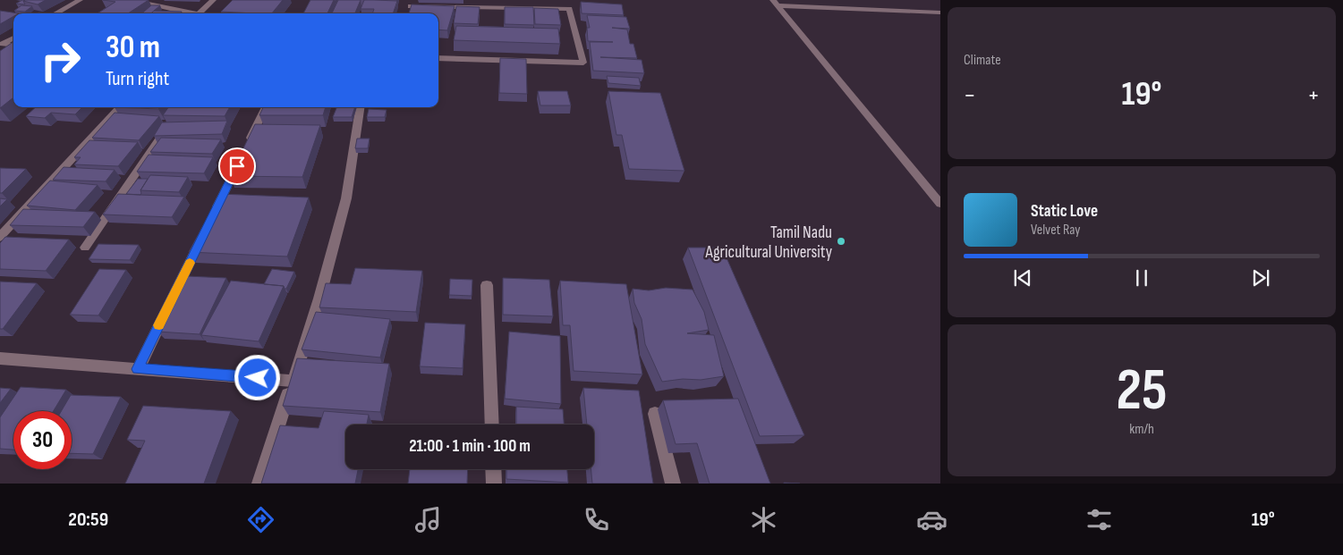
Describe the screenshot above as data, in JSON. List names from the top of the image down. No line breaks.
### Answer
{"places":["Tamil Nadu Agricultural University"],"page":{"tile":["Climate",["25","km/h"]],"turn":["30 m","Turn right"],"heat":["−","19°","+"],"song":["Static Love","Velvet Ray"],"limit":"30","trip":"21:00 · 1 min · 100 m","tabs":["20:59","19°"]}}
